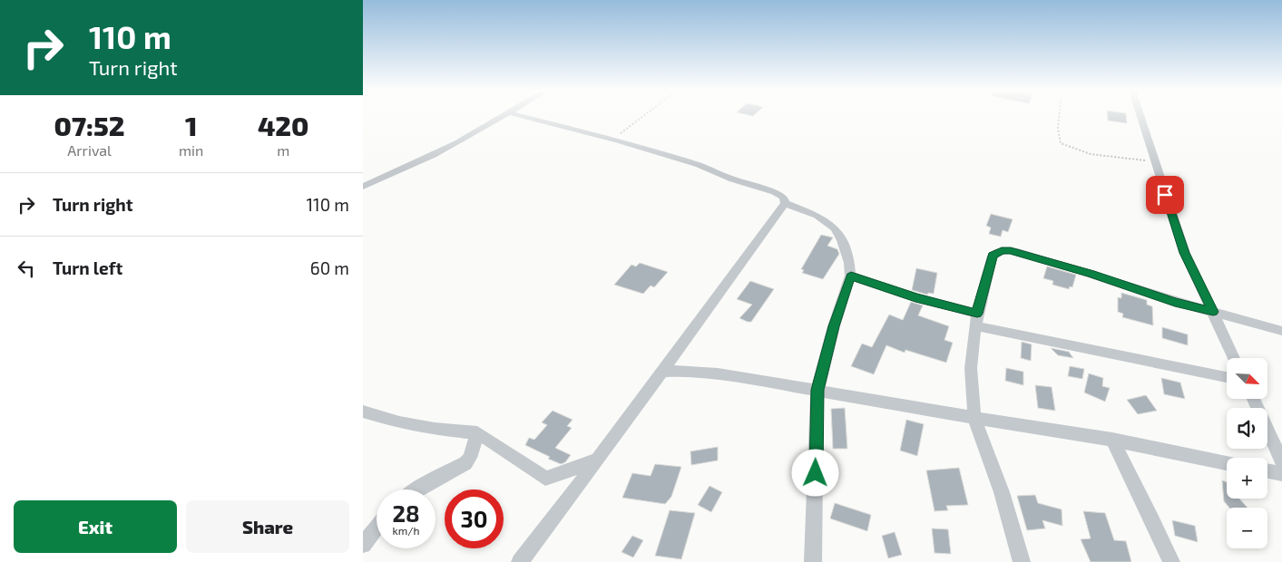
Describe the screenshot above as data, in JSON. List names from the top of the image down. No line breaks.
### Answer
{"north":"bottom right","page":{"turn":["110 m","Turn right"],"eta":["07:52","Arrival","1","min","420","m"],"list":[{"name":"Turn right","value":"110 m"},{"name":"Turn left","value":"60 m"}],"map_buttons":["+","−"],"speed":"28 km/h","limit":"30","buttons":["Exit","Share"]}}
